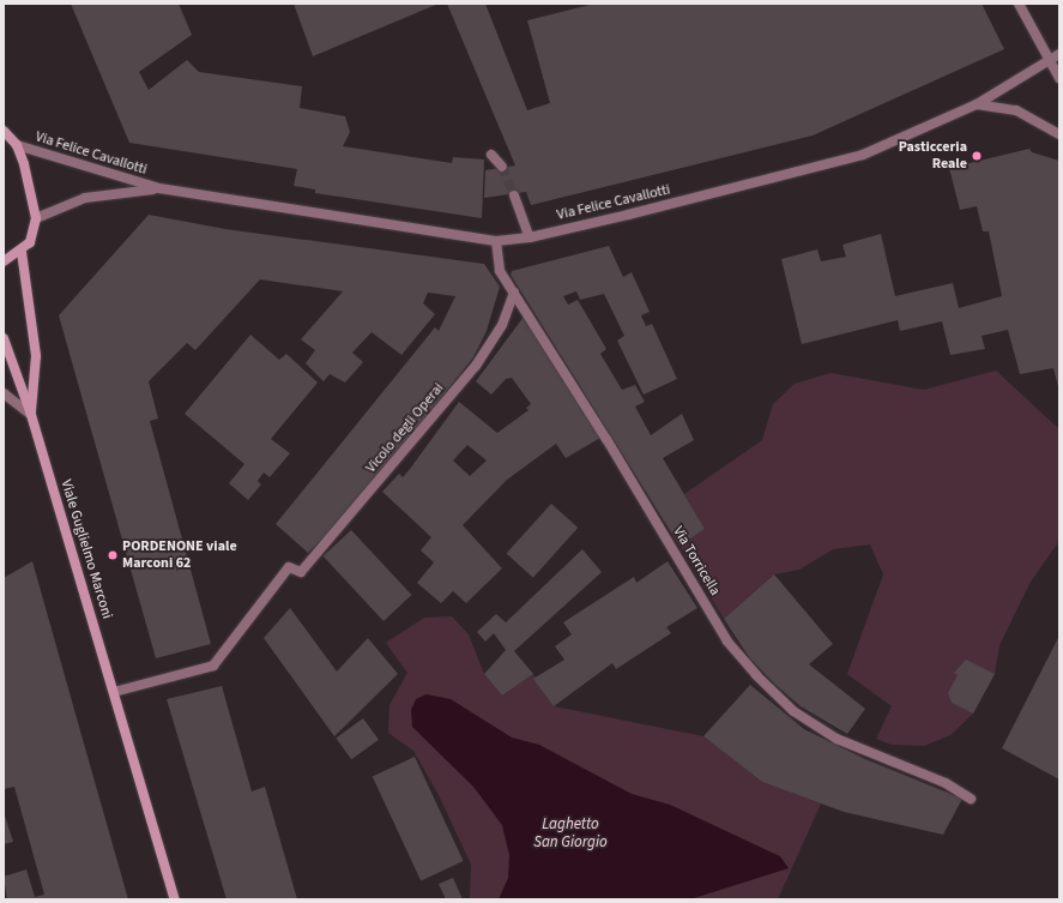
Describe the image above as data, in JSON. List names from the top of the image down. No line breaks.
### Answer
{"streets":{"main road":["Viale Guglielmo Marconi"],"street":["Via Felice Cavallotti","Vicolo degli Operai","Via Torricella"]},"crossings":[["Via Felice Cavallotti","Via Torricella"],["Vicolo degli Operai","Viale Guglielmo Marconi"],["Vicolo degli Operai","Via Torricella"]],"water":["Laghetto San Giorgio"],"places":["Pasticceria Reale","PORDENONE viale Marconi 62"]}
